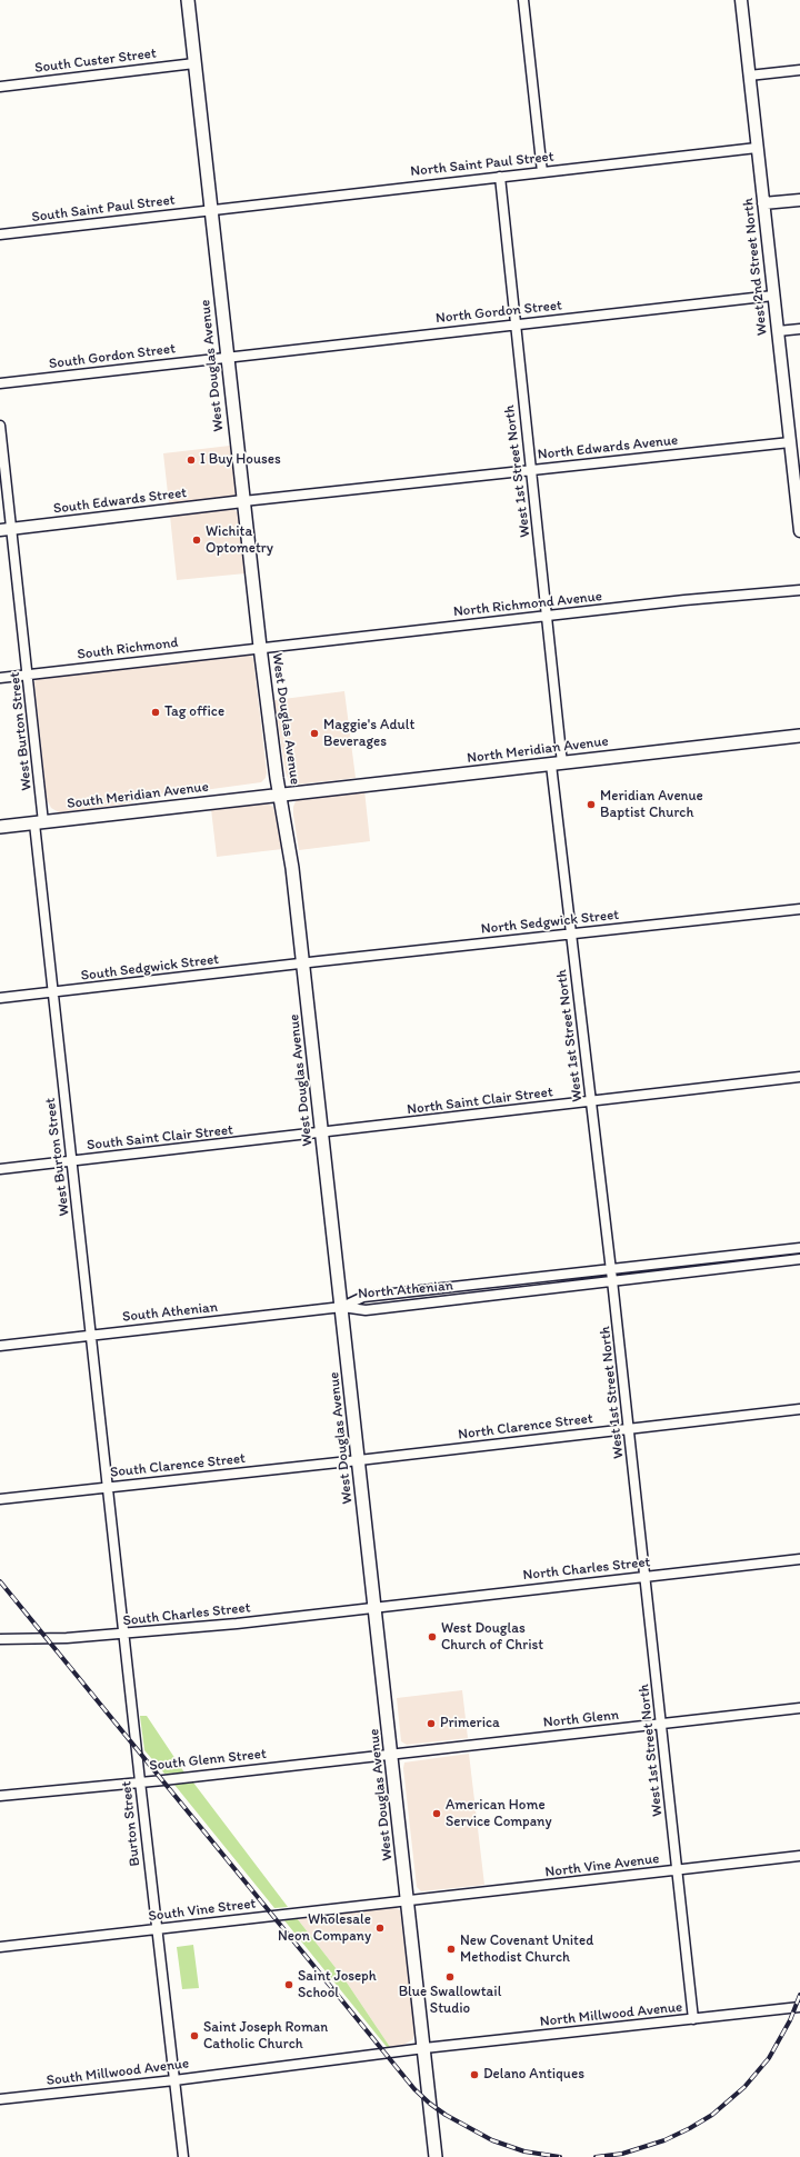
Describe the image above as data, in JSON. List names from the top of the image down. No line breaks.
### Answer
{"streets":{"main road":["West Douglas Avenue","North Meridian Avenue","South Meridian Avenue"],"street":["South Custer Street","North Saint Paul Street","South Saint Paul Street","West 2nd Street North","North Gordon Street","South Gordon Street","North Edwards Avenue","West 1st Street North","South Edwards Street","North Richmond Avenue","South Richmond","West Burton Street","North Sedgwick Street","South Sedgwick Street","North Saint Clair Street","South Saint Clair Street","North Athenian","South Athenian","North Clarence Street","South Clarence Street","North Charles Street","South Charles Street","North Glenn","South Glenn Street","Burton Street","North Vine Avenue","South Vine Street","North Millwood Avenue","South Millwood Avenue"]},"crossings":[["South Custer Street","West Douglas Avenue"],["North Saint Paul Street","South Saint Paul Street"],["North Saint Paul Street","West 2nd Street North"],["North Saint Paul Street","West Douglas Avenue"],["North Saint Paul Street","West 1st Street North"],["South Saint Paul Street","West Douglas Avenue"],["West 2nd Street North","North Gordon Street"],["West 2nd Street North","North Edwards Avenue"],["North Gordon Street","South Gordon Street"],["North Gordon Street","West Douglas Avenue"],["North Gordon Street","West 1st Street North"],["South Gordon Street","West Douglas Avenue"],["West Douglas Avenue","North Edwards Avenue"],["West Douglas Avenue","South Edwards Street"],["West Douglas Avenue","North Richmond Avenue"],["West Douglas Avenue","South Richmond"],["West Douglas Avenue","North Meridian Avenue"],["West Douglas Avenue","South Meridian Avenue"],["West Douglas Avenue","North Sedgwick Street"],["West Douglas Avenue","South Sedgwick Street"],["West Douglas Avenue","North Saint Clair Street"],["West Douglas Avenue","South Saint Clair Street"],["West Douglas Avenue","North Athenian"],["West Douglas Avenue","South Athenian"],["West Douglas Avenue","North Clarence Street"],["West Douglas Avenue","South Clarence Street"],["West Douglas Avenue","North Charles Street"],["West Douglas Avenue","South Charles Street"],["West Douglas Avenue","North Glenn"],["West Douglas Avenue","South Glenn Street"],["West Douglas Avenue","North Vine Avenue"],["West Douglas Avenue","South Vine Street"],["West Douglas Avenue","North Millwood Avenue"],["West Douglas Avenue","South Millwood Avenue"],["North Edwards Avenue","West 1st Street North"],["North Edwards Avenue","South Edwards Street"],["West 1st Street North","North Richmond Avenue"],["West 1st Street North","North Meridian Avenue"],["West 1st Street North","North Sedgwick Street"],["West 1st Street North","North Saint Clair Street"],["West 1st Street North","North Athenian"],["West 1st Street North","North Clarence Street"],["West 1st Street North","North Charles Street"],["West 1st Street North","North Glenn"],["West 1st Street North","North Vine Avenue"],["West 1st Street North","North Millwood Avenue"],["South Edwards Street","West Burton Street"],["North Richmond Avenue","South Richmond"],["South Richmond","West Burton Street"],["West Burton Street","South Meridian Avenue"],["West Burton Street","South Sedgwick Street"],["West Burton Street","South Saint Clair Street"],["West Burton Street","South Athenian"],["West Burton Street","South Clarence Street"],["West Burton Street","Burton Street"],["North Meridian Avenue","South Meridian Avenue"],["North Sedgwick Street","South Sedgwick Street"],["North Saint Clair Street","South Saint Clair Street"],["North Athenian","South Athenian"],["North Clarence Street","South Clarence Street"],["South Clarence Street","Burton Street"],["North Charles Street","South Charles Street"],["South Charles Street","Burton Street"],["North Glenn","South Glenn Street"],["South Glenn Street","Burton Street"],["Burton Street","South Vine Street"],["Burton Street","South Millwood Avenue"],["North Vine Avenue","South Vine Street"],["North Millwood Avenue","South Millwood Avenue"]],"places":["I Buy Houses","Wichita Optometry","Tag office","Maggie's Adult Beverages","Meridian Avenue Baptist Church","West Douglas Church of Christ","Primerica","American Home Service Company","Wholesale Neon Company","New Covenant United Methodist Church","Blue Swallowtail Studio","Saint Joseph School","Saint Joseph Roman Catholic Church","Delano Antiques"]}
